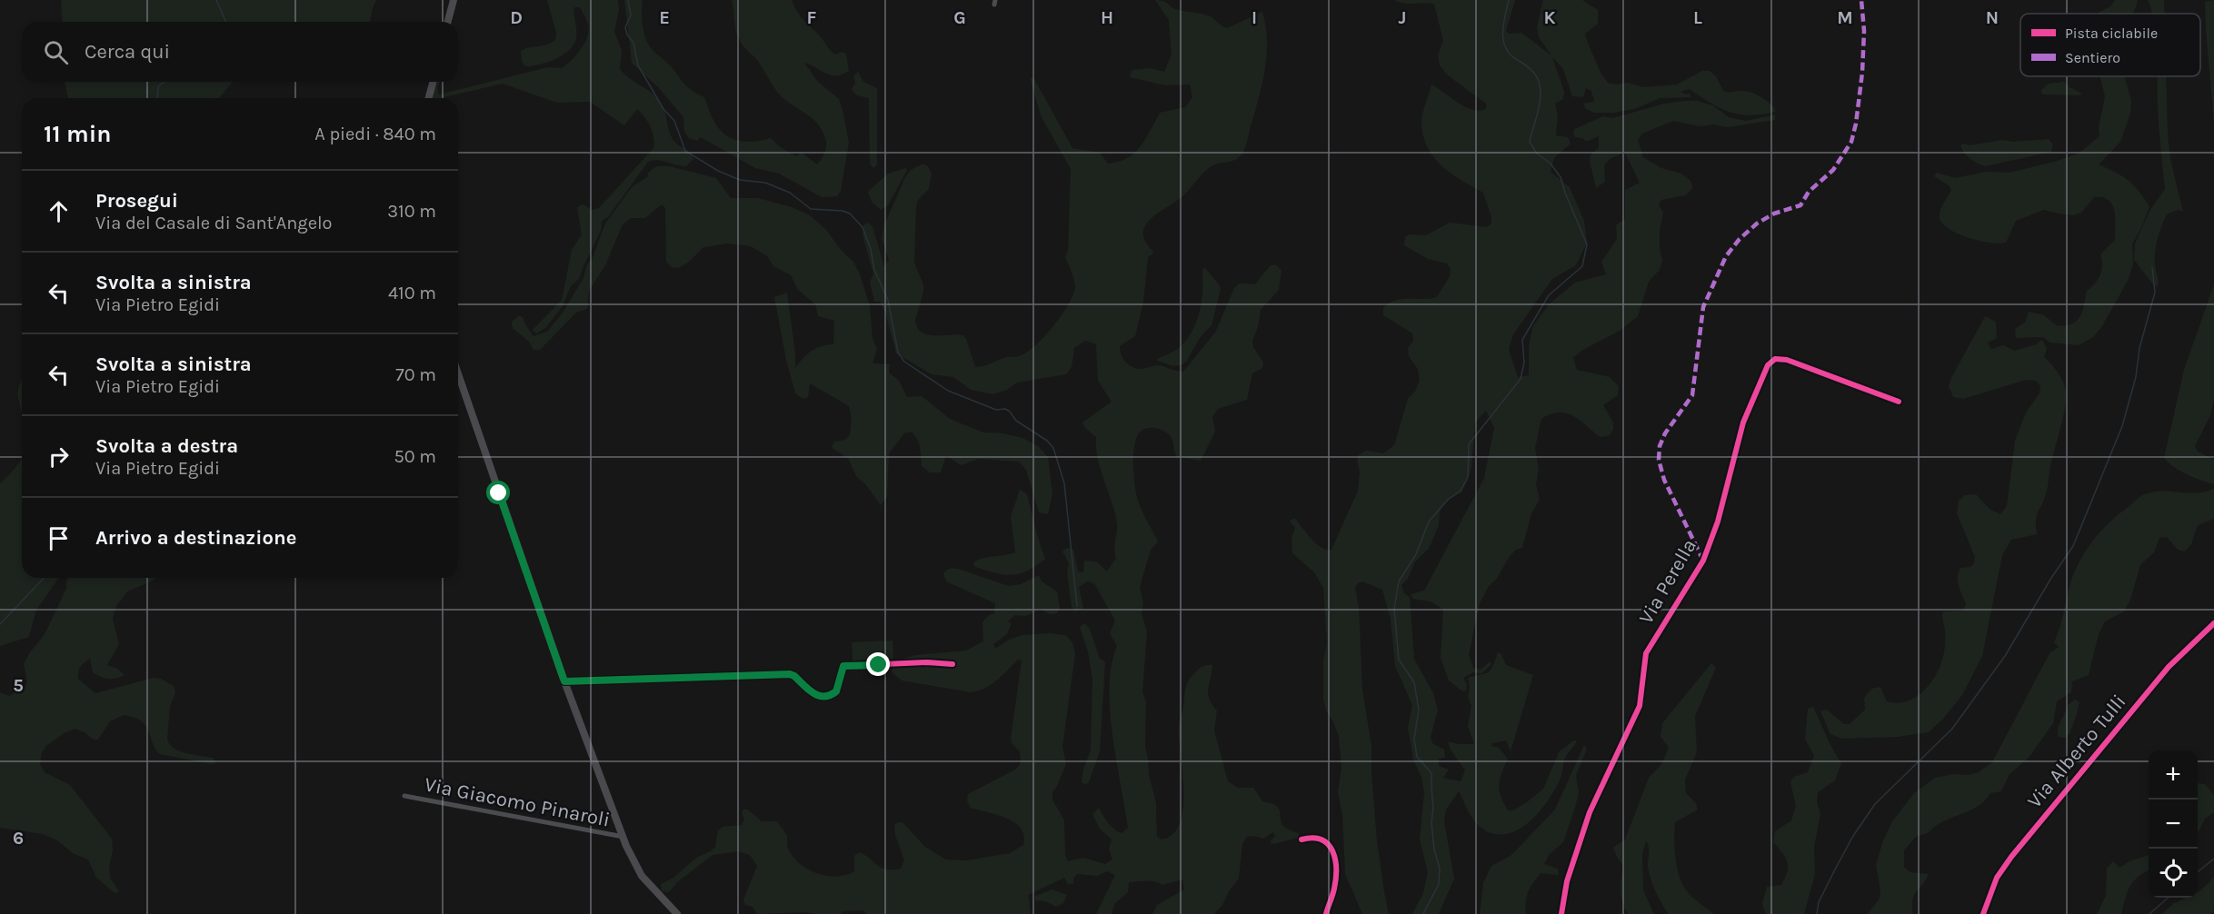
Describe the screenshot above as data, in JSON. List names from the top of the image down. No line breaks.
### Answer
{"streets":{"street":["Via Perella","Via Alberto Tulli","Via Giacomo Pinaroli"]},"legend":["Pista ciclabile","Sentiero"],"page":{"search":"Cerca qui","heading":["11 min","A piedi · 840 m"],"list":[["Prosegui","Via del Casale di Sant'Angelo","310 m"],["Svolta a sinistra","Via Pietro Egidi","410 m"],["Svolta a sinistra","Via Pietro Egidi","70 m"],["Svolta a destra","Via Pietro Egidi","50 m"],"Arrivo a destinazione"],"map_buttons":["+","−"]},"grid":{"columns":["D","E","F","G","H","I","J","K","L","M","N"],"rows":["5","6"]}}
